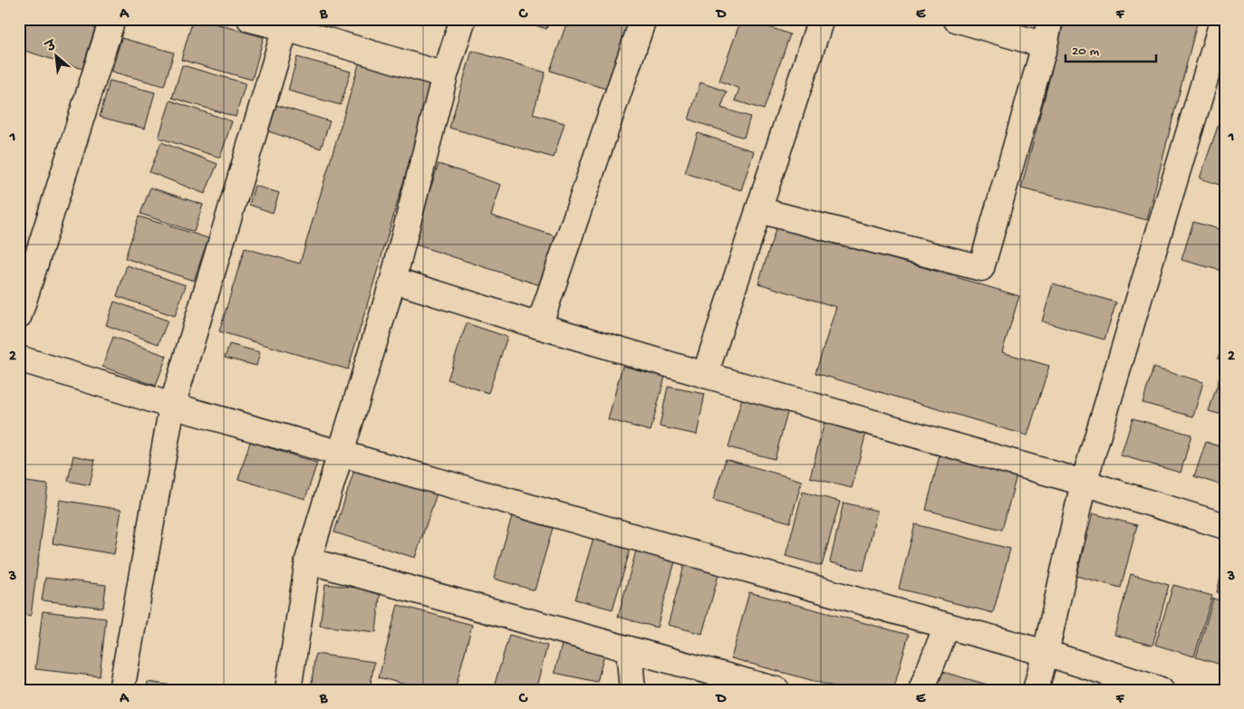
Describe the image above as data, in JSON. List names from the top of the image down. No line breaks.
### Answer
{"scale_bar":"20 m","north":"top left","grid":{"columns":["A","B","C","D","E","F"],"rows":["1","2","3"]}}
